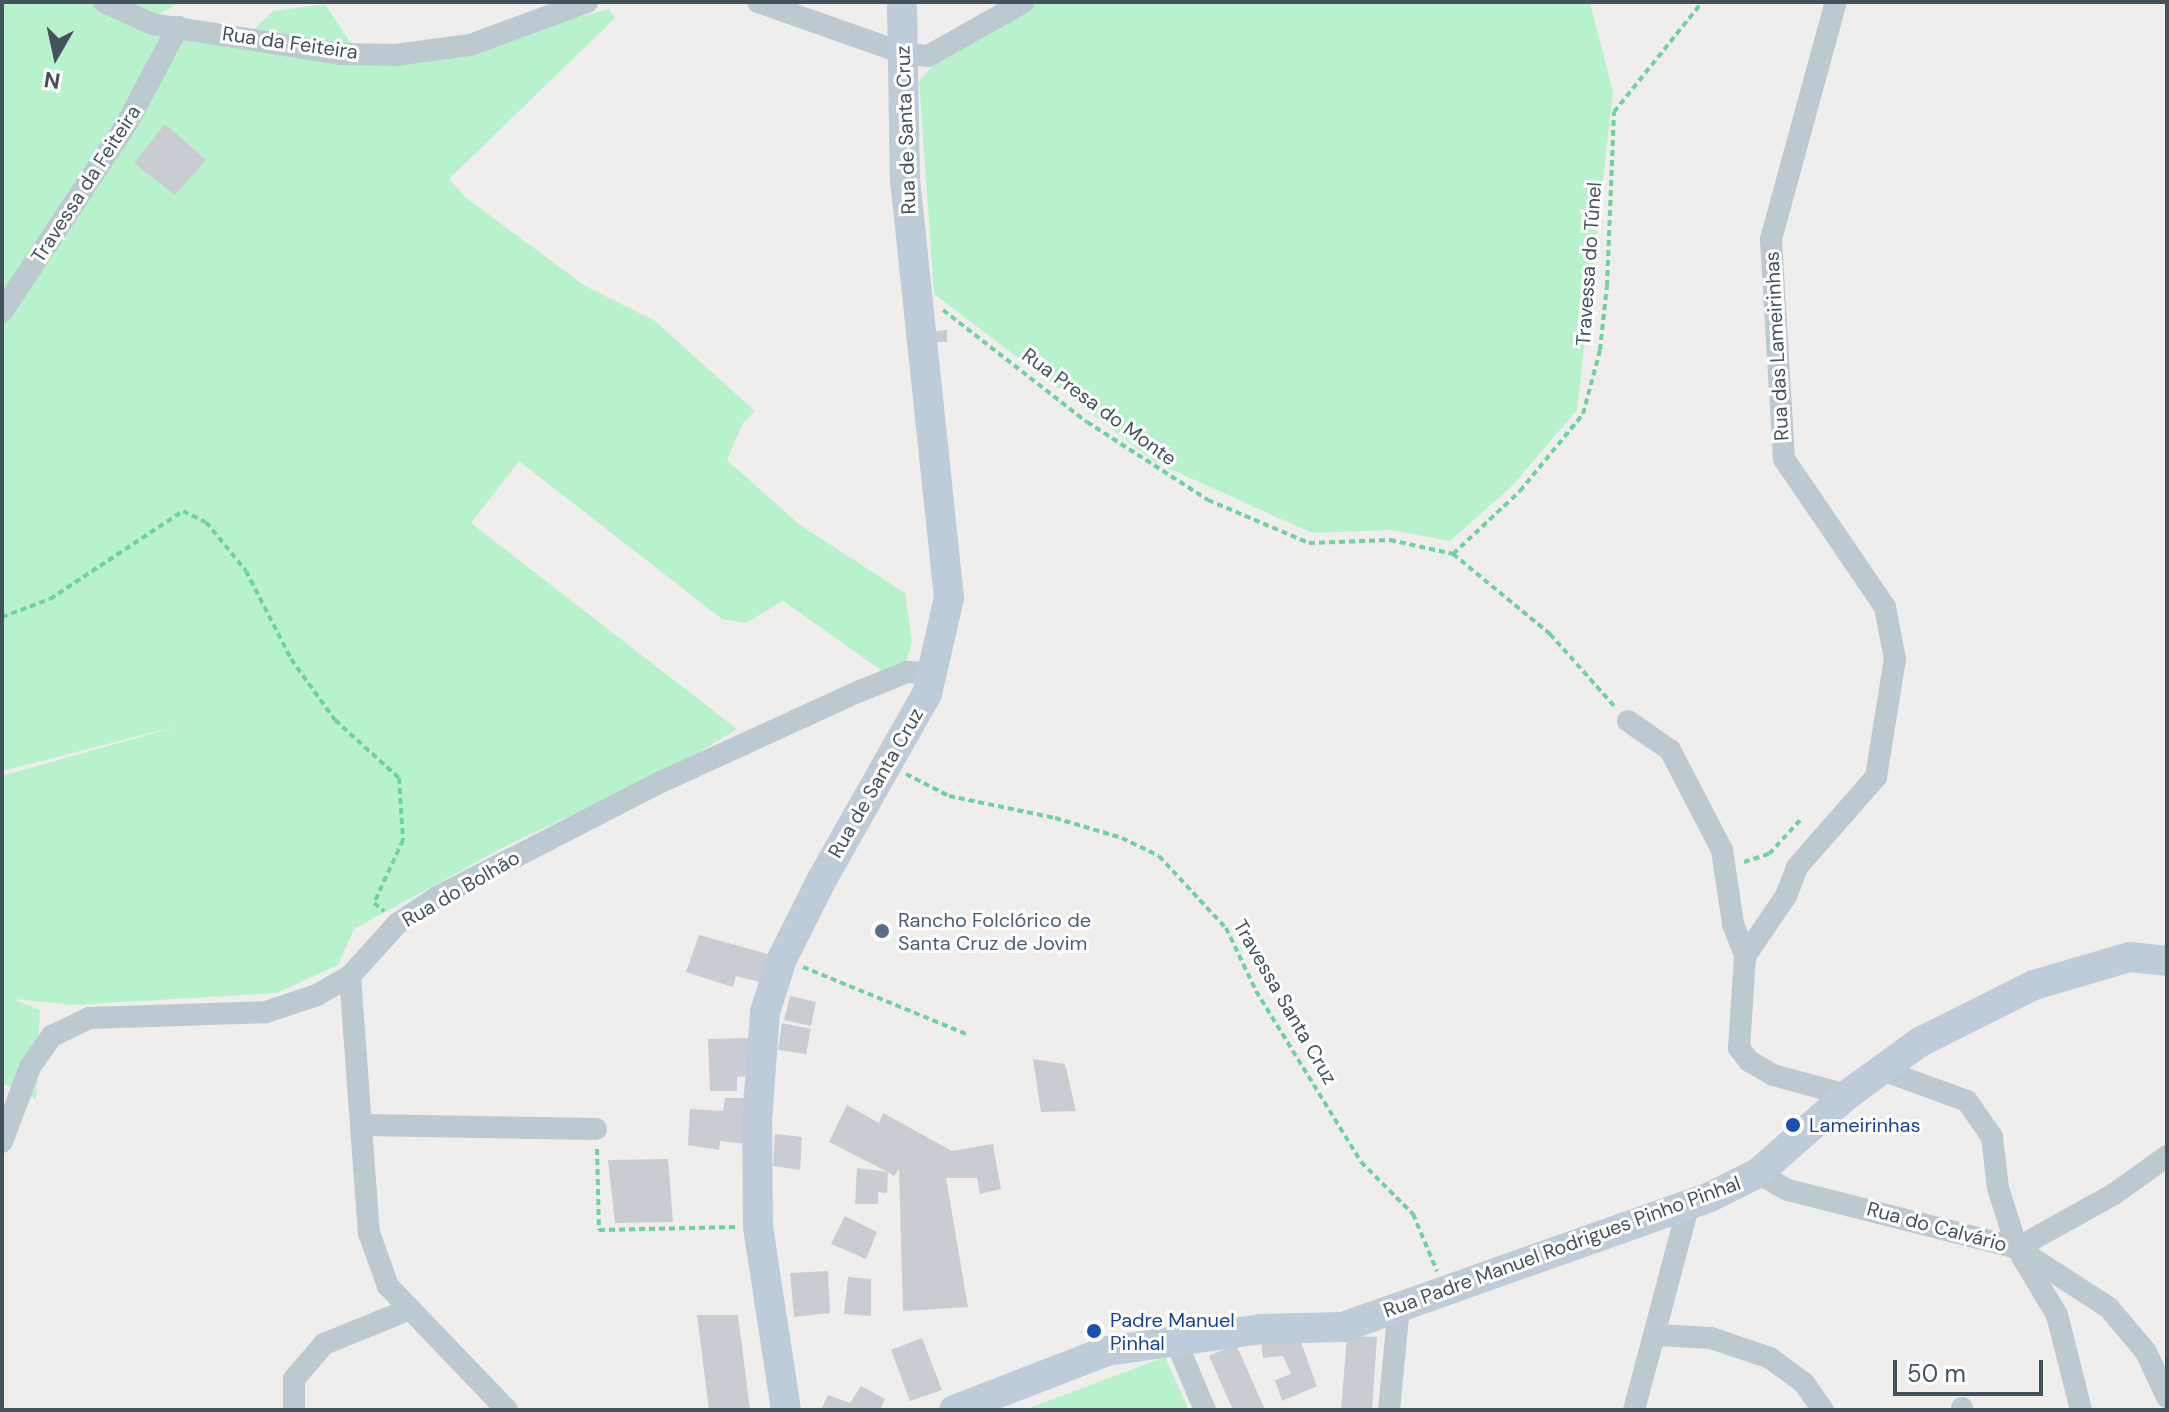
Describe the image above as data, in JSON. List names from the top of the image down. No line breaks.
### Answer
{"streets":{"main road":["Rua de Santa Cruz","Rua Padre Manuel Rodrigues Pinho Pinhal"],"street":["Rua da Feiteira","Travessa da Feiteira","Rua das Lameirinhas","Rua do Bolhão","Rua do Calvário"],"path":["Travessa do Túnel","Rua Presa do Monte","Travessa Santa Cruz"]},"crossings":[["Rua da Feiteira","Travessa da Feiteira"],["Rua de Santa Cruz","Rua Presa do Monte"],["Rua de Santa Cruz","Rua do Bolhão"],["Rua de Santa Cruz","Travessa Santa Cruz"],["Travessa do Túnel","Rua Presa do Monte"],["Travessa Santa Cruz","Rua Padre Manuel Rodrigues Pinho Pinhal"],["Rua do Calvário","Rua Padre Manuel Rodrigues Pinho Pinhal"]],"places":["Rancho Folclórico de Santa Cruz de Jovim","Lameirinhas","Padre Manuel Pinhal"],"scale_bar":"50 m","north":"bottom"}
